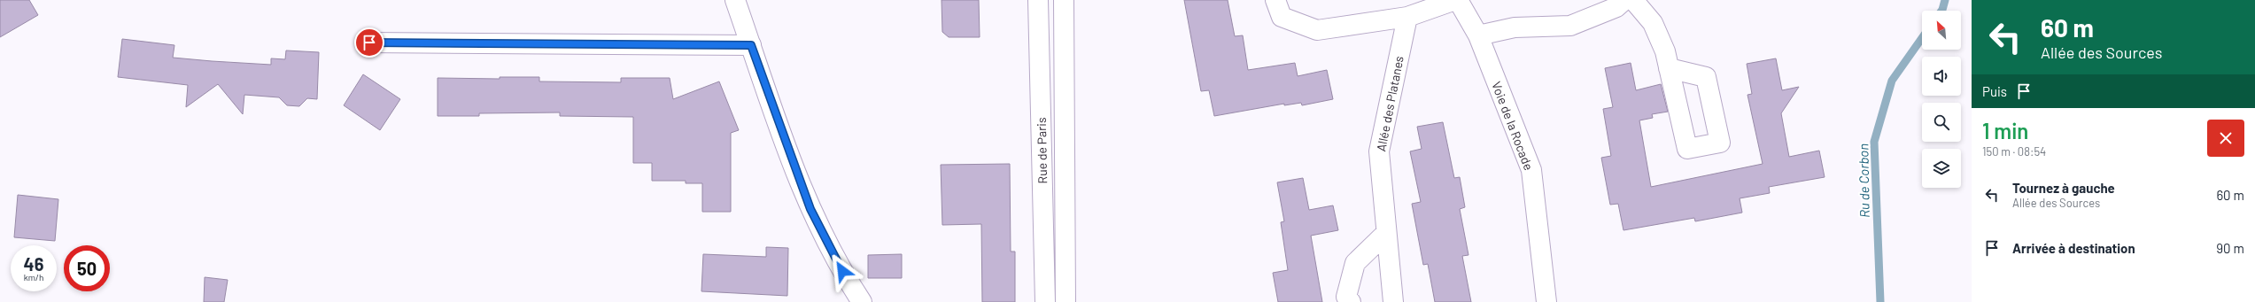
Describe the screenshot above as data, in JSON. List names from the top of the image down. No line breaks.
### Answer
{"streets":{"street":["Allée des Platanes","Voie de la Rocade","Rue de Paris"]},"water":["Ru de Corbon"],"north":"top left","page":{"turn":["60 m","Allée des Sources"],"then":"Puis","heading":["1 min","150 m · 08:54"],"list":[{"name":"Tournez à gauche","note":"Allée des Sources","value":"60 m"},{"name":"Arrivée à destination","value":"90 m"}],"speed":"46 km/h","limit":"50"}}
